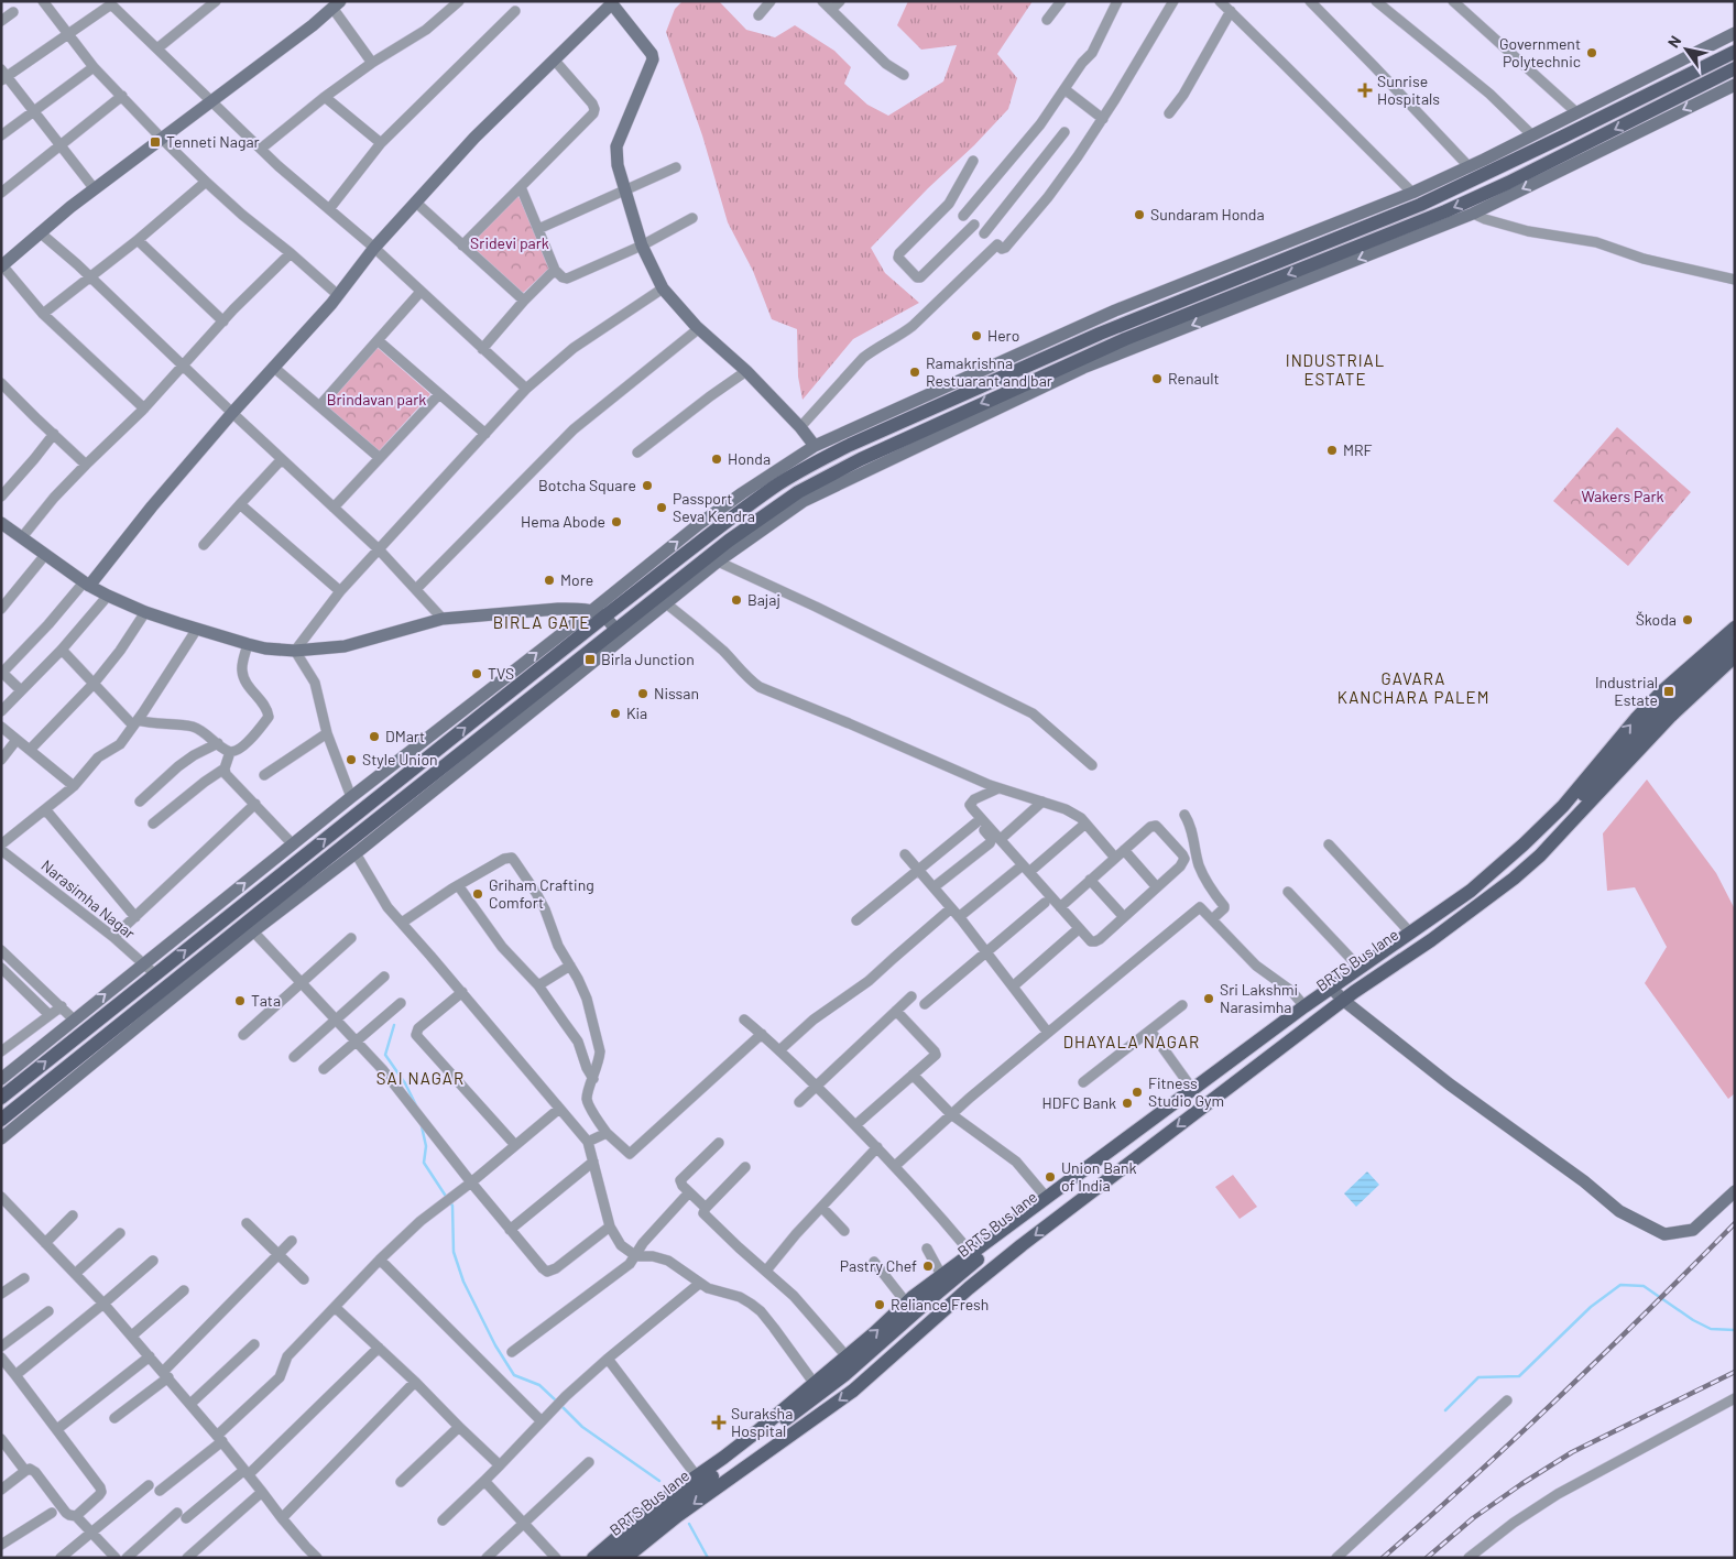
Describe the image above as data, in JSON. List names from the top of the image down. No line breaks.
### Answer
{"streets":{"main road":["BRTS Bus lane"],"street":["Narasimha Nagar"]},"districts":["INDUSTRIAL ESTATE","BIRLA GATE","GAVARA KANCHARA PALEM","DHAYALA NAGAR","SAI NAGAR"],"parks":["Sridevi park","Brindavan park","Wakers Park"],"places":{"other":["Government Polytechnic","Sundaram Honda","Hero","Ramakrishna Restuarant and bar","Renault","MRF","Honda","Botcha Square","Passport Seva Kendra","Hema Abode","More","Bajaj","Škoda","TVS","Nissan","Kia","DMart","Style Union","Griham Crafting Comfort","Sri Lakshmi Narasimha","Tata","Fitness Studio Gym","HDFC Bank","Union Bank of India","Pastry Chef","Reliance Fresh"],"health":["Sunrise Hospitals","Suraksha Hospital"],"transit":["Tenneti Nagar","Birla Junction","Industrial Estate"]},"north":"top left"}
